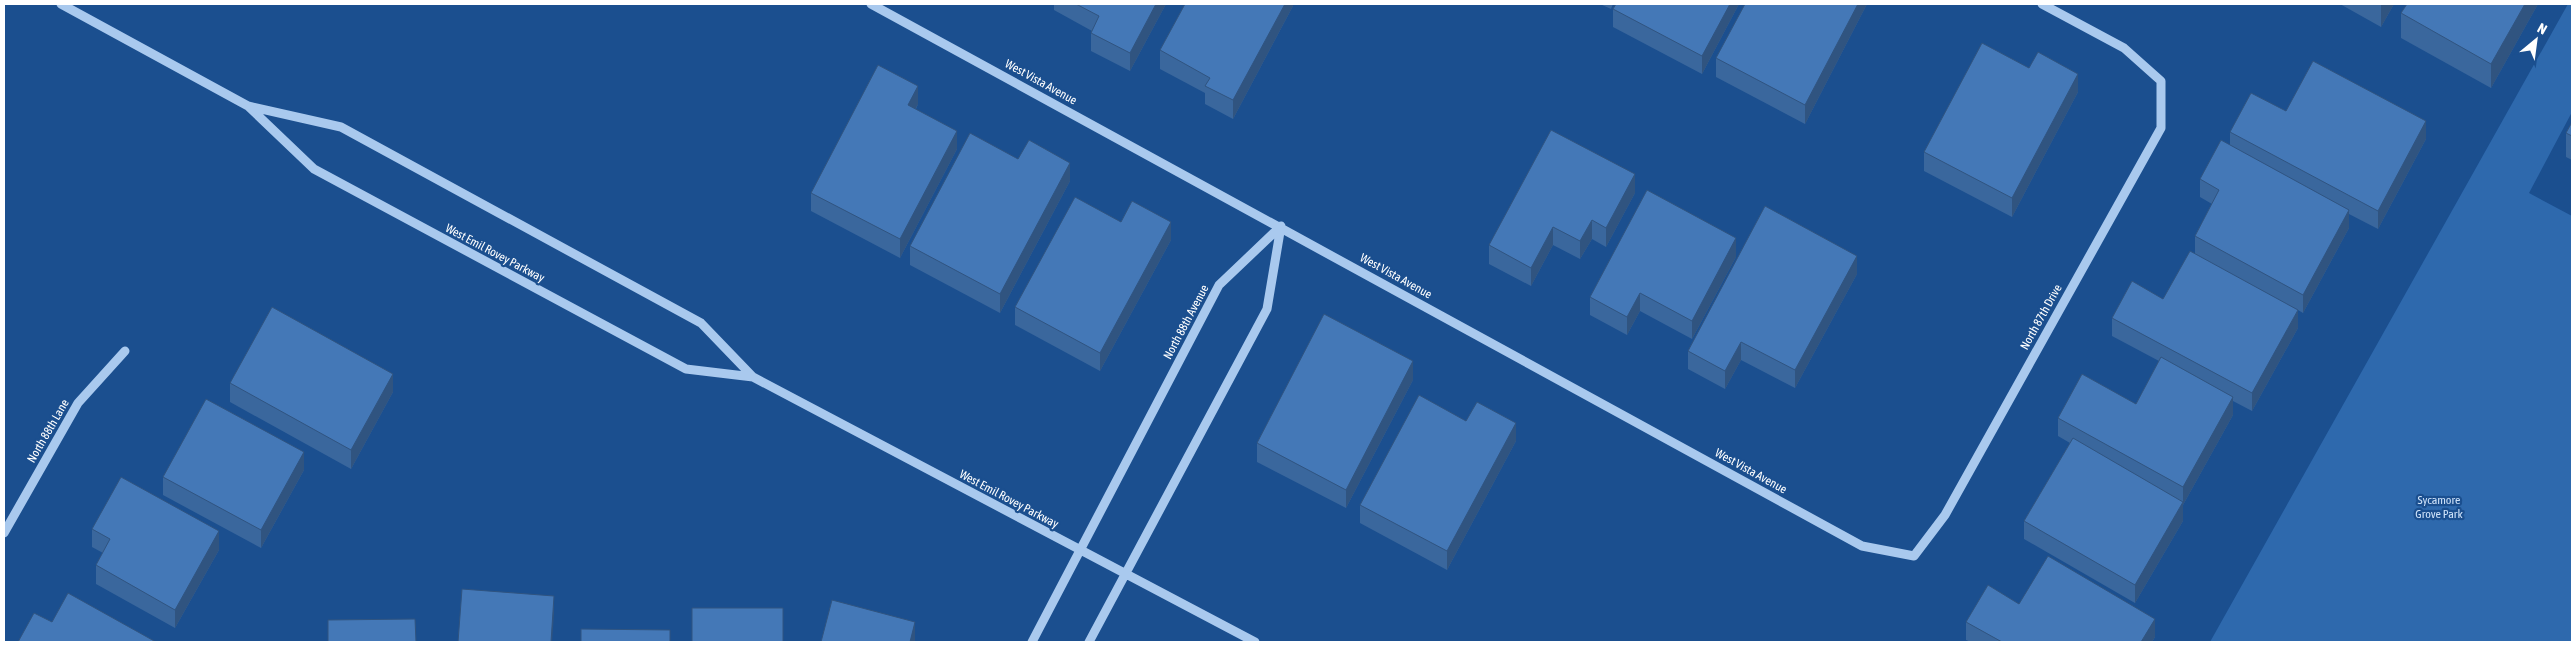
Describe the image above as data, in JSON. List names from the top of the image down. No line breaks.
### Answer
{"streets":{"street":["West Vista Avenue","West Emil Rovey Parkway","North 87th Drive","North 88th Avenue","North 88th Lane"]},"crossings":[["West Vista Avenue","North 87th Drive"],["West Vista Avenue","North 88th Avenue"],["West Emil Rovey Parkway","North 88th Avenue"]],"parks":["Sycamore Grove Park"],"north":"top right"}
